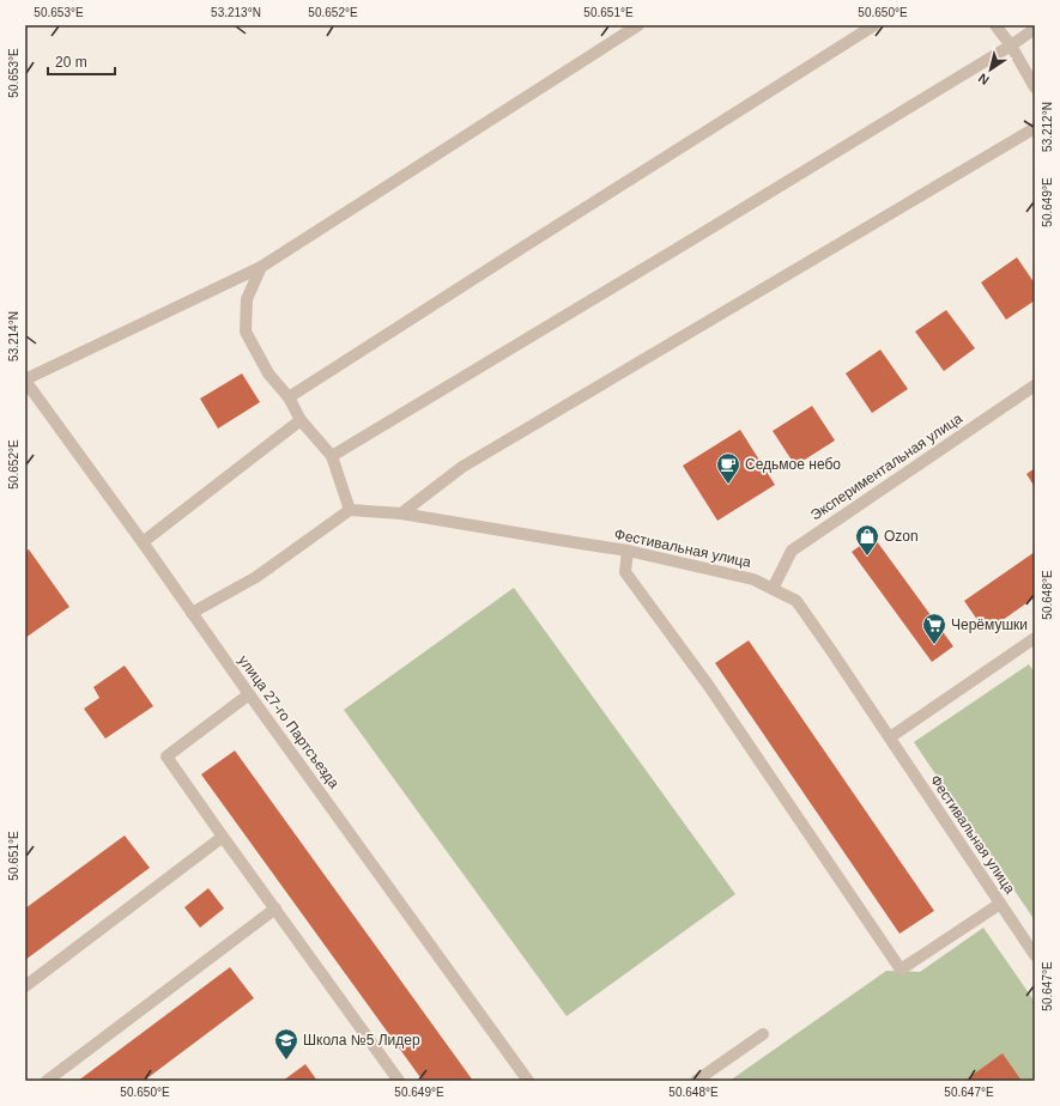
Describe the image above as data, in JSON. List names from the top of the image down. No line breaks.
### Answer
{"streets":{"street":["Экспериментальная улица","Фестивальная улица","улица 27-го Партсъезда"]},"crossings":[["Экспериментальная улица","Фестивальная улица"]],"places":{"cafe":["Седьмое небо"],"shop":["Ozon"],"supermarket":["Черёмушки"],"school or university":["Школа №5 Лидер"]},"scale_bar":"20 m","north":"bottom left","coordinates":["50.653°E","53.213°N","50.652°E","50.651°E","50.650°E","53.212°N","50.649°E","53.214°N","50.648°E","50.647°E"]}
